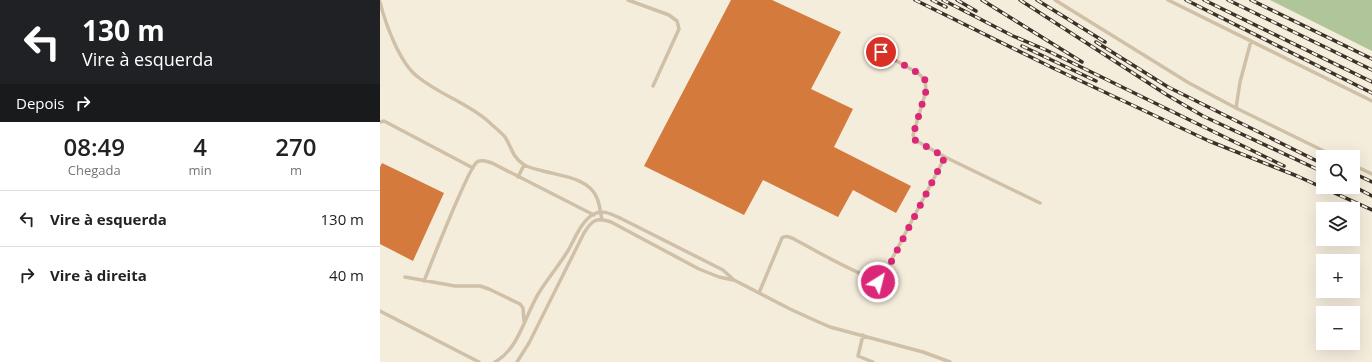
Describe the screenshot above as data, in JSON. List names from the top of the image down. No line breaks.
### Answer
{"page":{"turn":["130 m","Vire à esquerda"],"then":"Depois","eta":["08:49","Chegada","4","min","270","m"],"map_buttons":["+","−"],"list":[{"name":"Vire à esquerda","value":"130 m"},{"name":"Vire à direita","value":"40 m"}]}}
